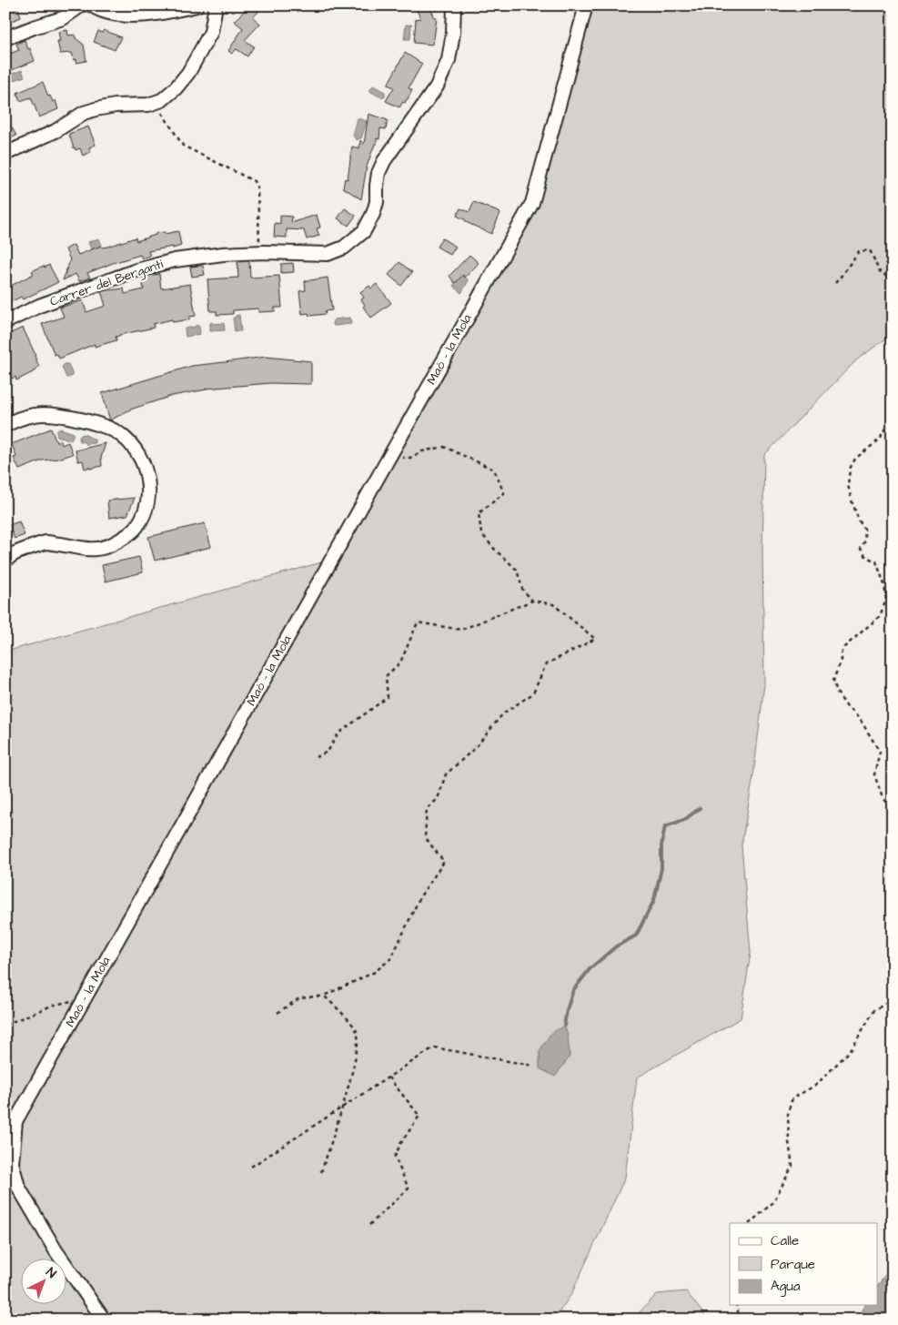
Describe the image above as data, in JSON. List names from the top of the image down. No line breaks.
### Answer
{"streets":{"street":["Carrer del Bergantí","Maó - la Mola"]},"legend":["Calle","Parque","Agua"],"north":"top right"}
